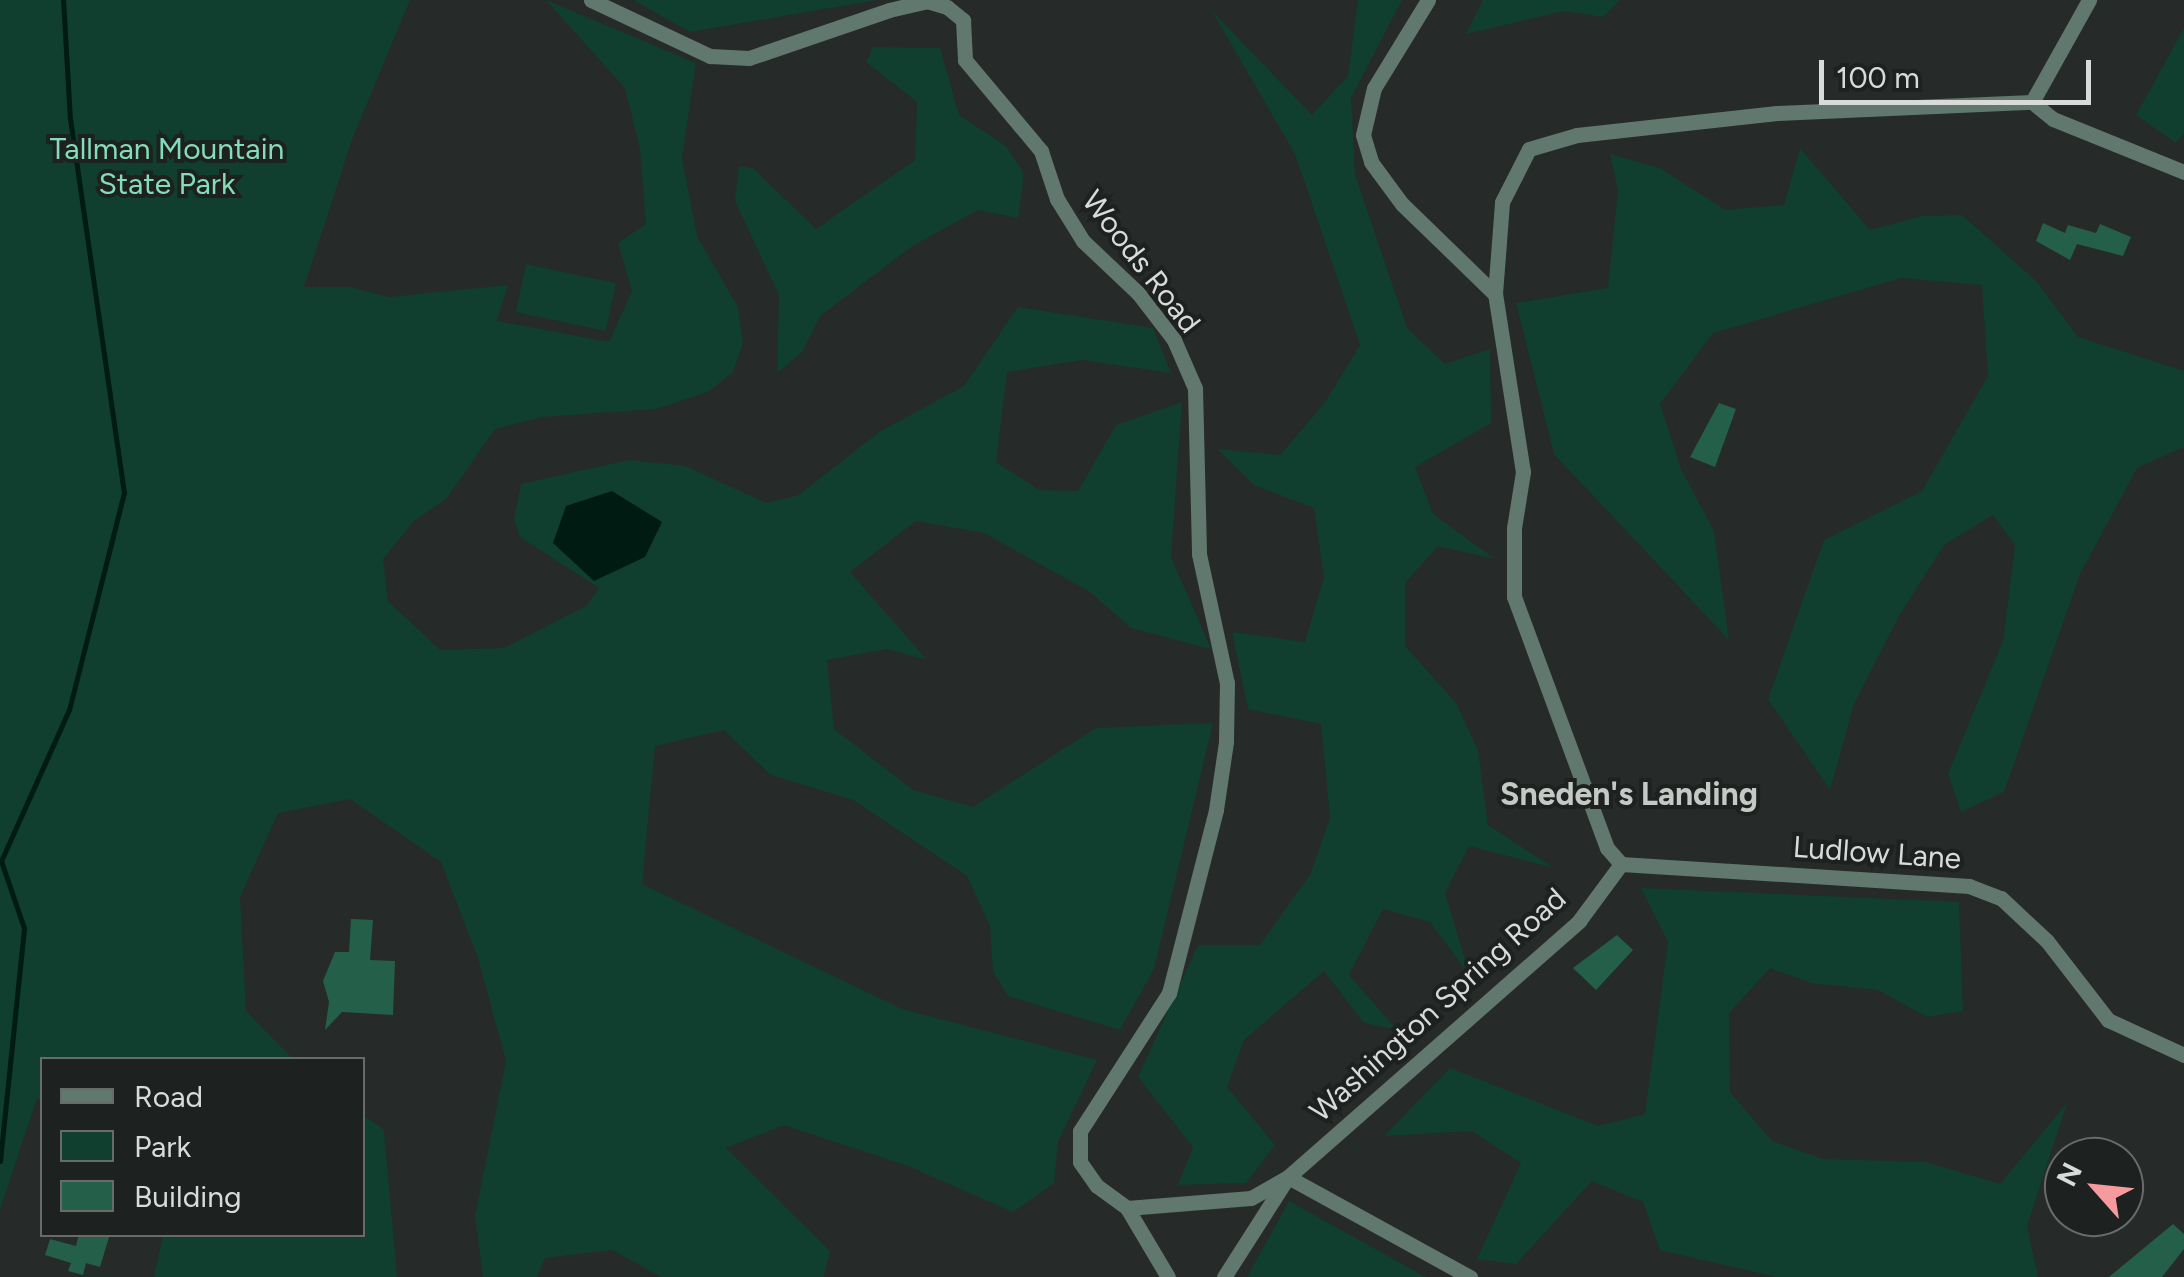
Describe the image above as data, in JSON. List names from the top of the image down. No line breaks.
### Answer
{"streets":{"street":["Woods Road","Ludlow Lane","Washington Spring Road"]},"crossings":[["Ludlow Lane","Washington Spring Road"]],"districts":["Sneden's Landing"],"parks":["Tallman Mountain State Park"],"legend":["Road","Park","Building"],"scale_bar":"100 m","north":"top left"}
